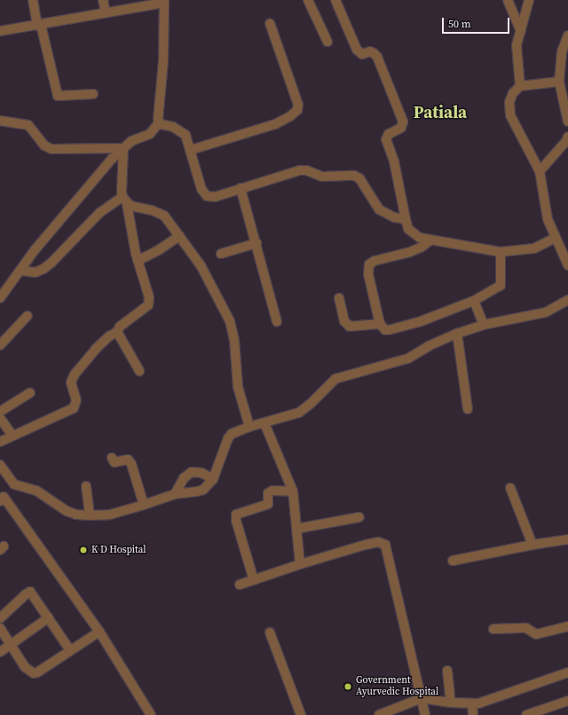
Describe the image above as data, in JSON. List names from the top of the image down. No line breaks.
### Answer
{"districts":["Patiala"],"places":["K D Hospital","Government Ayurvedic Hospital"],"scale_bar":"50 m"}
